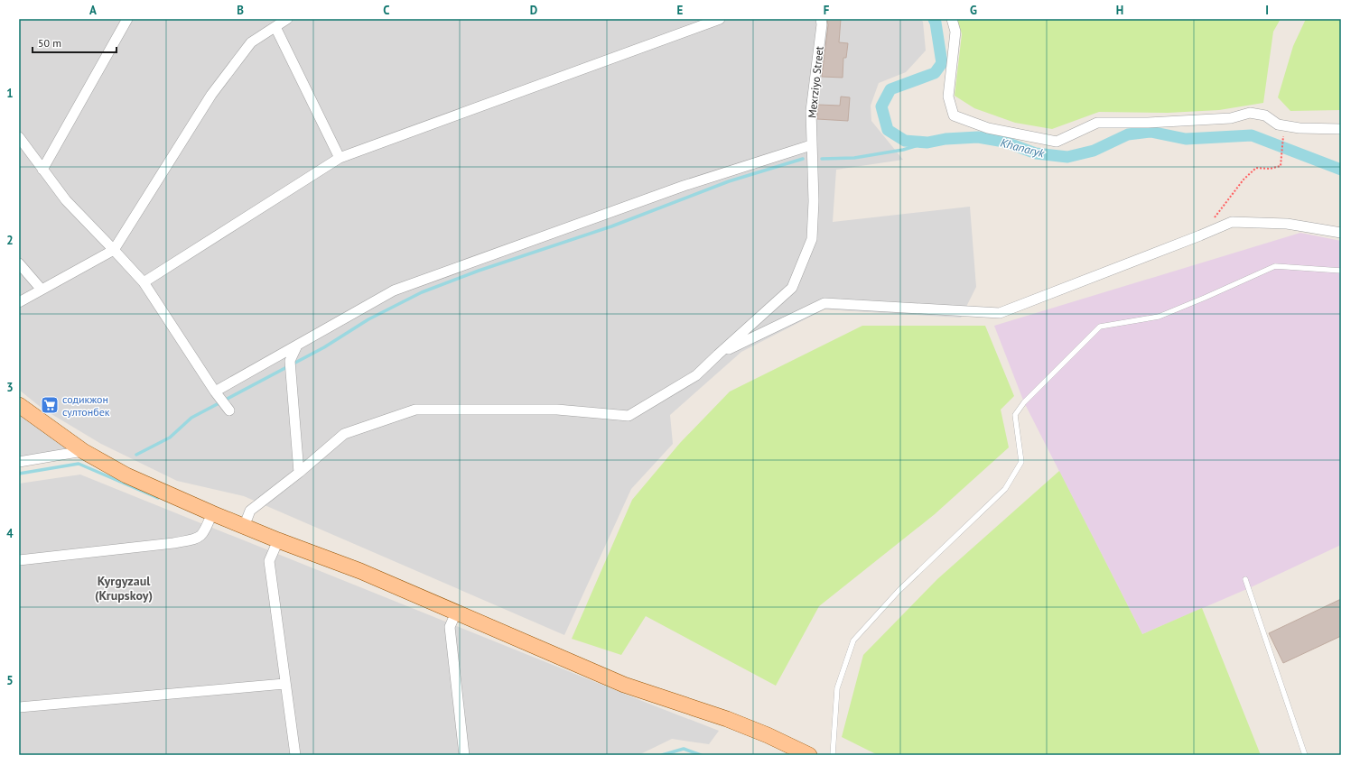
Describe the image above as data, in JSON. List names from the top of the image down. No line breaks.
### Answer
{"streets":{"street":["Mexrziyo Street"]},"districts":["Kyrgyzaul (Krupskoy)"],"water":["Khanaryk"],"places":{"supermarket":["содикжон султонбек"]},"scale_bar":"50 m","grid":{"columns":["A","B","C","D","E","F","G","H","I"],"rows":["1","2","3","4","5"]}}
